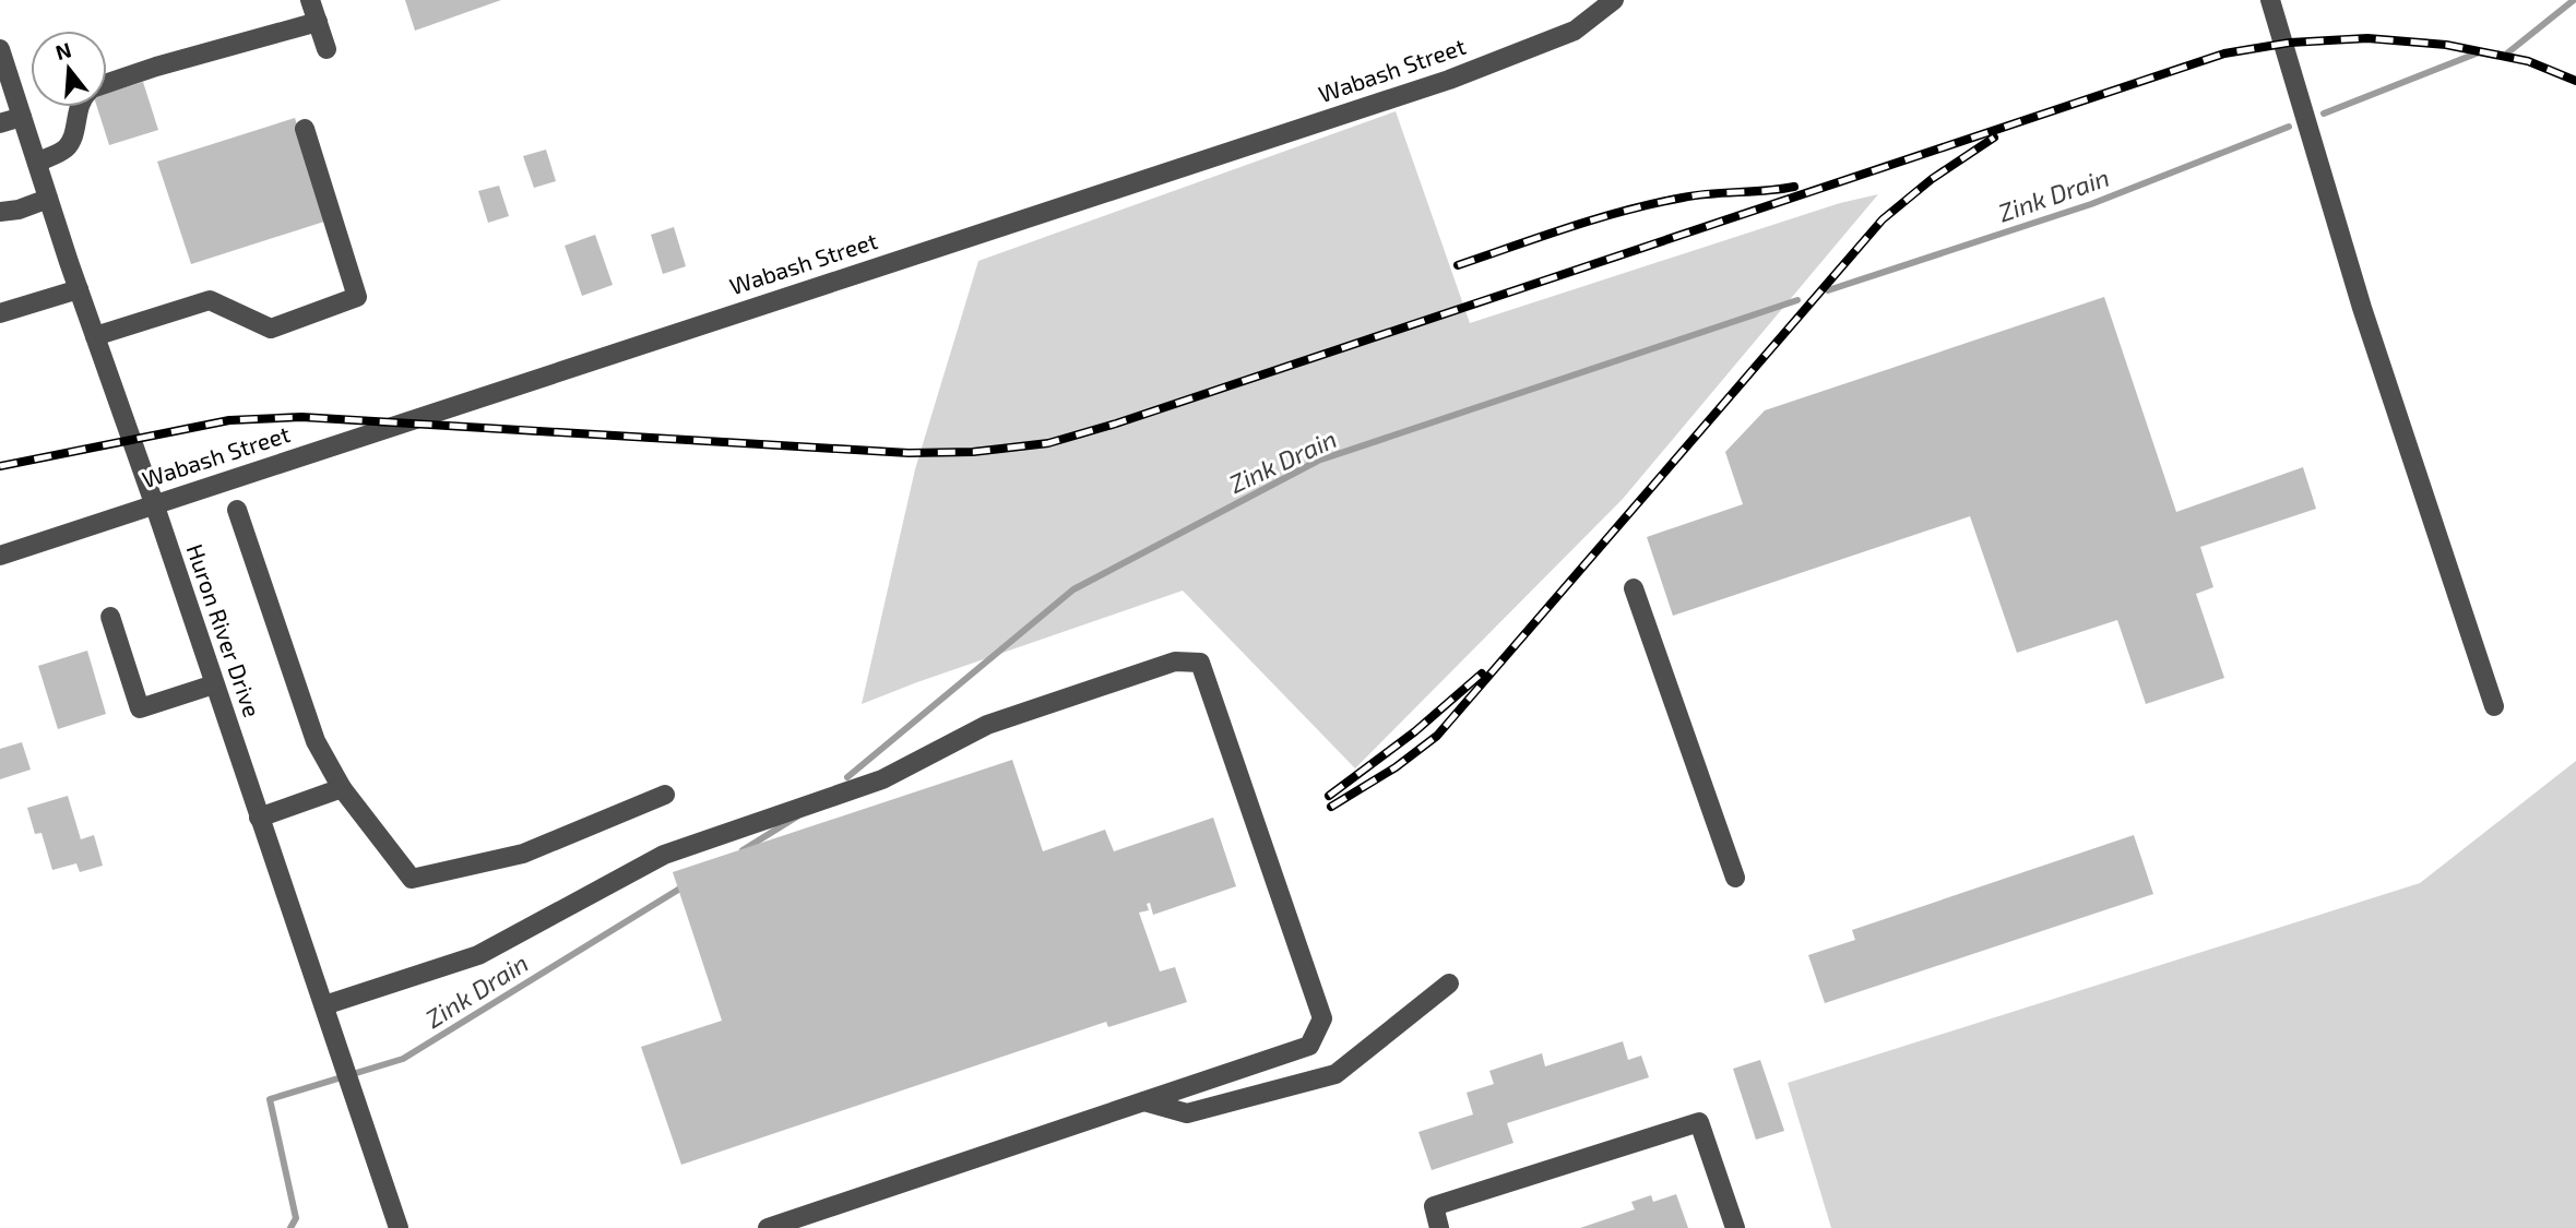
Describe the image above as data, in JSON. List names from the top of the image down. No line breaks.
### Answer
{"streets":{"street":["Wabash Street","Huron River Drive"]},"crossings":[["Wabash Street","Huron River Drive"]],"water":["Zink Drain"],"north":"top"}
